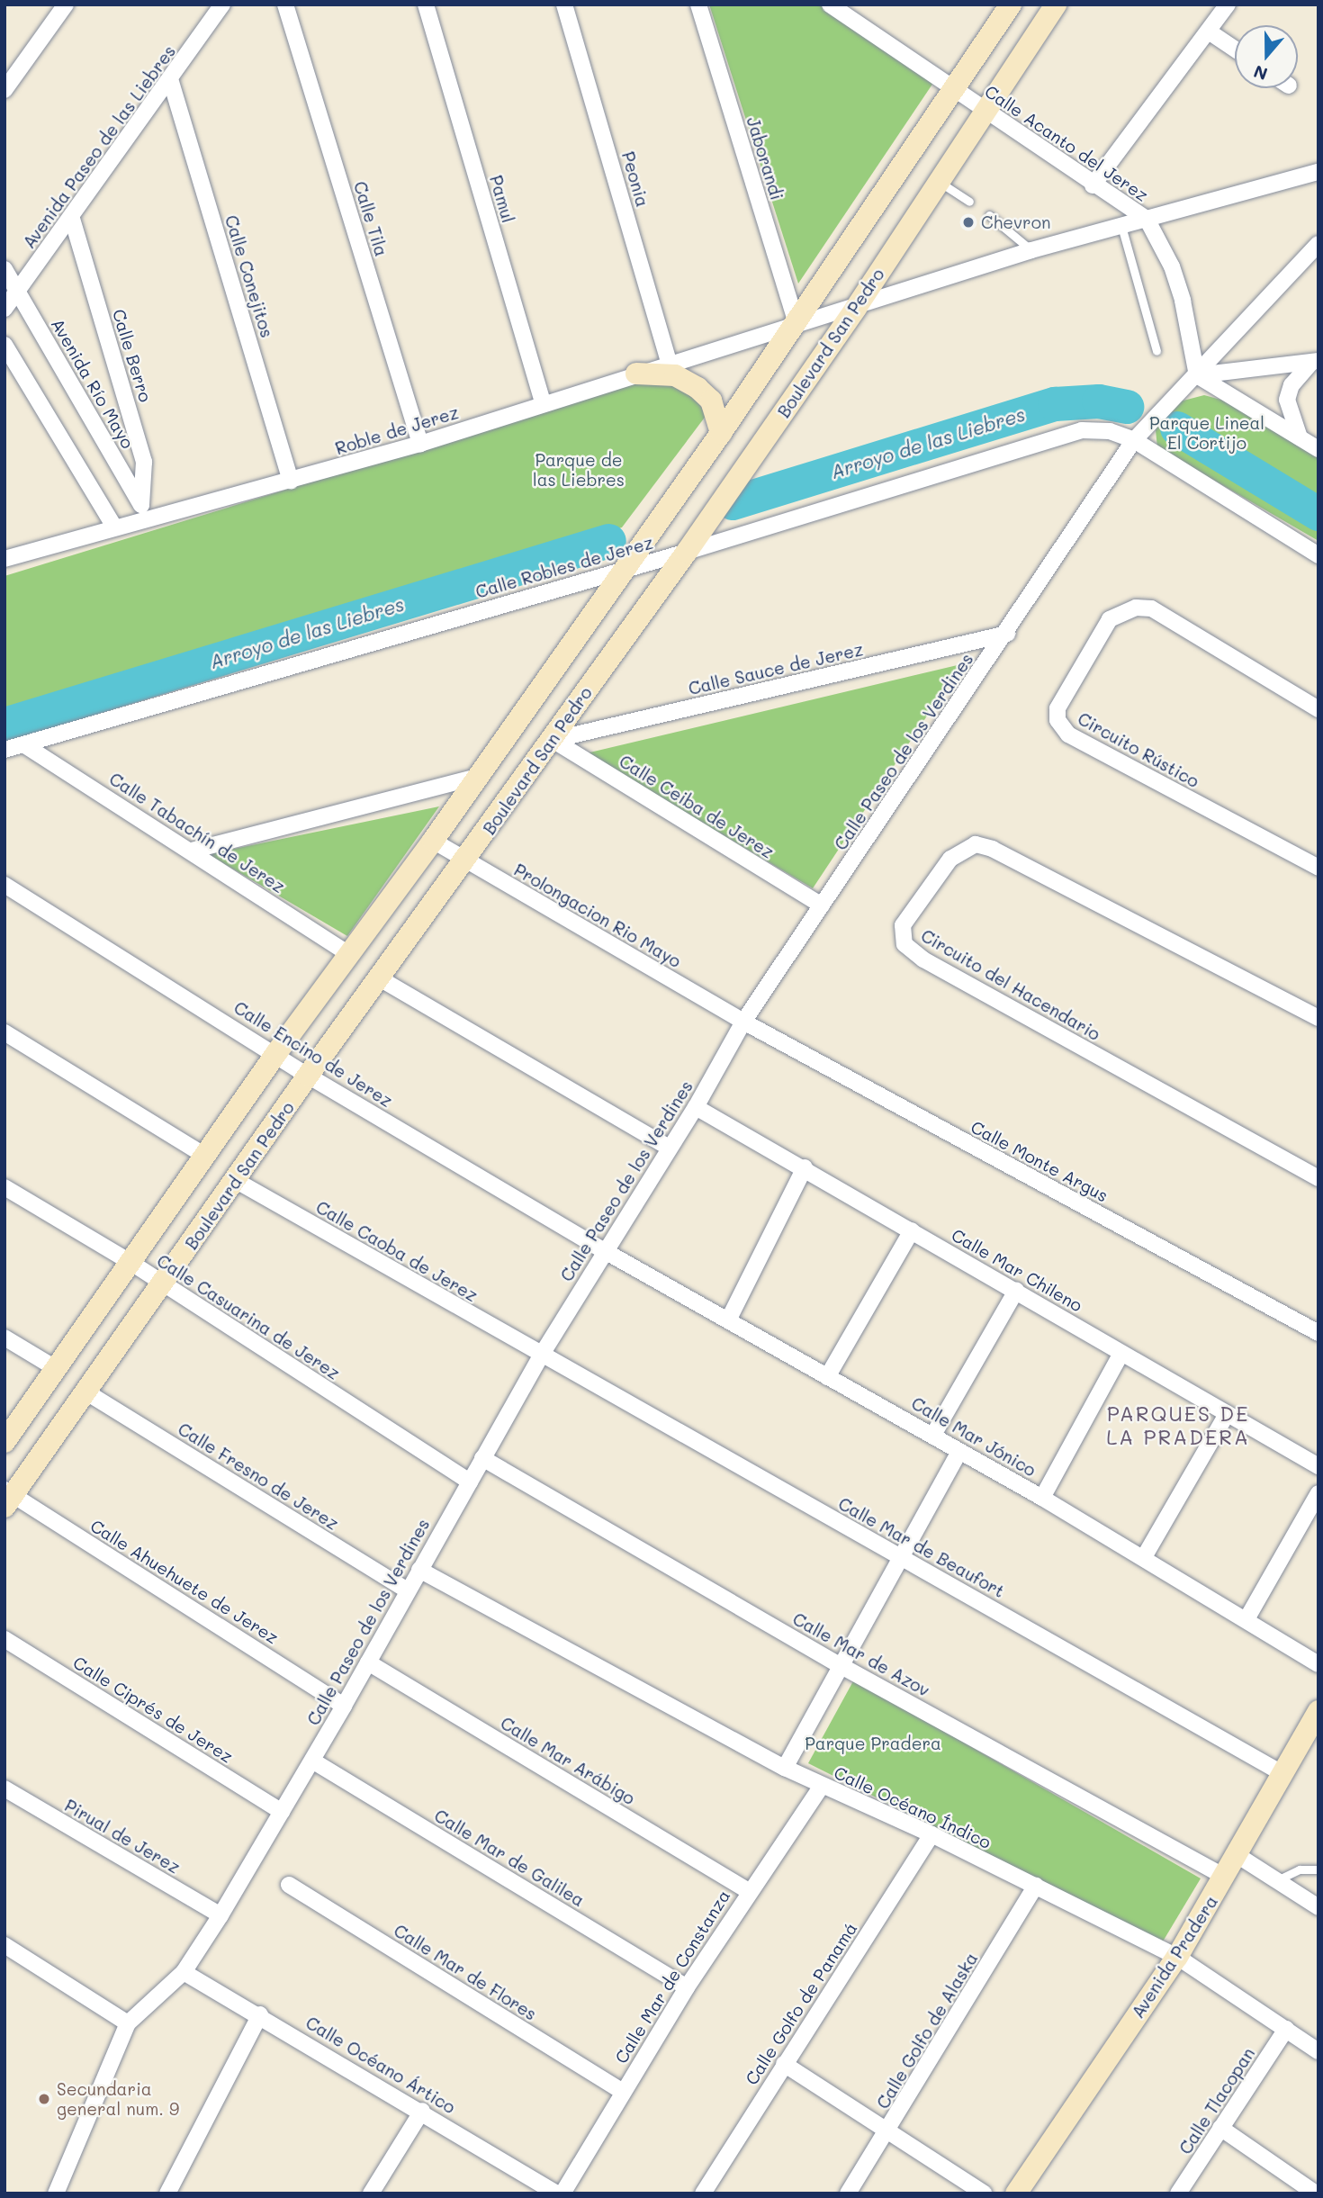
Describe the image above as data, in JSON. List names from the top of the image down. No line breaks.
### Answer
{"streets":{"street":["Calle Acanto del Jerez","Avenida Paseo de las Liebres","Jaborandi","Peonia","Pamul","Calle Tila","Calle Conejitos","Boulevard San Pedro","Calle Berro","Avenida Río Mayo","Roble de Jerez","Calle Robles de Jerez","Calle Sauce de Jerez","Circuito Rústico","Calle Paseo de los Verdines","Calle Ceiba de Jerez","Calle Tabachín de Jerez","Prolongacion Rio Mayo","Circuito del Hacendario","Calle Encino de Jerez","Calle Monte Argus","Calle Caoba de Jerez","Calle Mar Chileno","Calle Casuarina de Jerez","Calle Mar Jónico","Calle Fresno de Jerez","Calle Mar de Beaufort","Calle Ahuehuete de Jerez","Calle Mar de Azov","Calle Ciprés de Jerez","Calle Mar Arábigo","Calle Océano Índico","Pirual de Jerez","Calle Mar de Galilea","Avenida Pradera","Calle Mar de Flores","Calle Mar de Constanza","Calle Golfo de Panamá","Calle Golfo de Alaska","Calle Océano Ártico","Calle Tlacopan"]},"crossings":[["Calle Acanto del Jerez","Boulevard San Pedro"],["Calle Acanto del Jerez","Roble de Jerez"],["Calle Acanto del Jerez","Calle Paseo de los Verdines"],["Avenida Paseo de las Liebres","Calle Conejitos"],["Avenida Paseo de las Liebres","Calle Berro"],["Avenida Paseo de las Liebres","Avenida Río Mayo"],["Jaborandi","Roble de Jerez"],["Peonia","Roble de Jerez"],["Pamul","Roble de Jerez"],["Calle Tila","Roble de Jerez"],["Calle Conejitos","Roble de Jerez"],["Boulevard San Pedro","Roble de Jerez"],["Boulevard San Pedro","Calle Robles de Jerez"],["Boulevard San Pedro","Calle Sauce de Jerez"],["Boulevard San Pedro","Calle Ceiba de Jerez"],["Boulevard San Pedro","Prolongacion Rio Mayo"],["Boulevard San Pedro","Calle Encino de Jerez"],["Boulevard San Pedro","Calle Caoba de Jerez"],["Boulevard San Pedro","Calle Casuarina de Jerez"],["Boulevard San Pedro","Calle Fresno de Jerez"],["Boulevard San Pedro","Calle Ahuehuete de Jerez"],["Calle Berro","Avenida Río Mayo"],["Calle Berro","Roble de Jerez"],["Avenida Río Mayo","Roble de Jerez"],["Calle Robles de Jerez","Calle Paseo de los Verdines"],["Calle Robles de Jerez","Calle Tabachín de Jerez"],["Calle Sauce de Jerez","Calle Paseo de los Verdines"],["Calle Sauce de Jerez","Calle Ceiba de Jerez"],["Calle Paseo de los Verdines","Calle Ceiba de Jerez"],["Calle Paseo de los Verdines","Prolongacion Rio Mayo"],["Calle Paseo de los Verdines","Calle Encino de Jerez"],["Calle Paseo de los Verdines","Calle Monte Argus"],["Calle Paseo de los Verdines","Calle Caoba de Jerez"],["Calle Paseo de los Verdines","Calle Mar Chileno"],["Calle Paseo de los Verdines","Calle Casuarina de Jerez"],["Calle Paseo de los Verdines","Calle Mar Jónico"],["Calle Paseo de los Verdines","Calle Fresno de Jerez"],["Calle Paseo de los Verdines","Calle Mar de Beaufort"],["Calle Paseo de los Verdines","Calle Ahuehuete de Jerez"],["Calle Paseo de los Verdines","Calle Mar de Azov"],["Calle Paseo de los Verdines","Calle Ciprés de Jerez"],["Calle Paseo de los Verdines","Calle Mar Arábigo"],["Calle Paseo de los Verdines","Calle Océano Índico"],["Calle Paseo de los Verdines","Pirual de Jerez"],["Calle Paseo de los Verdines","Calle Mar de Galilea"],["Calle Paseo de los Verdines","Calle Océano Ártico"],["Prolongacion Rio Mayo","Calle Monte Argus"],["Calle Encino de Jerez","Calle Mar Jónico"],["Calle Caoba de Jerez","Calle Mar de Beaufort"],["Calle Mar de Beaufort","Avenida Pradera"],["Calle Mar de Azov","Avenida Pradera"],["Calle Mar Arábigo","Calle Mar de Constanza"],["Calle Océano Índico","Avenida Pradera"],["Calle Océano Índico","Calle Mar de Constanza"],["Calle Océano Índico","Calle Golfo de Panamá"],["Calle Océano Índico","Calle Golfo de Alaska"],["Calle Océano Índico","Calle Tlacopan"],["Calle Mar de Galilea","Calle Mar de Constanza"],["Calle Mar de Flores","Calle Mar de Constanza"]],"districts":["PARQUES DE LA PRADERA"],"water":["Arroyo de las Liebres"],"parks":["Parque Lineal El Cortijo","Parque de las Liebres","Parque Pradera"],"places":["Chevron","Secundaria general num. 9"],"north":"bottom"}
